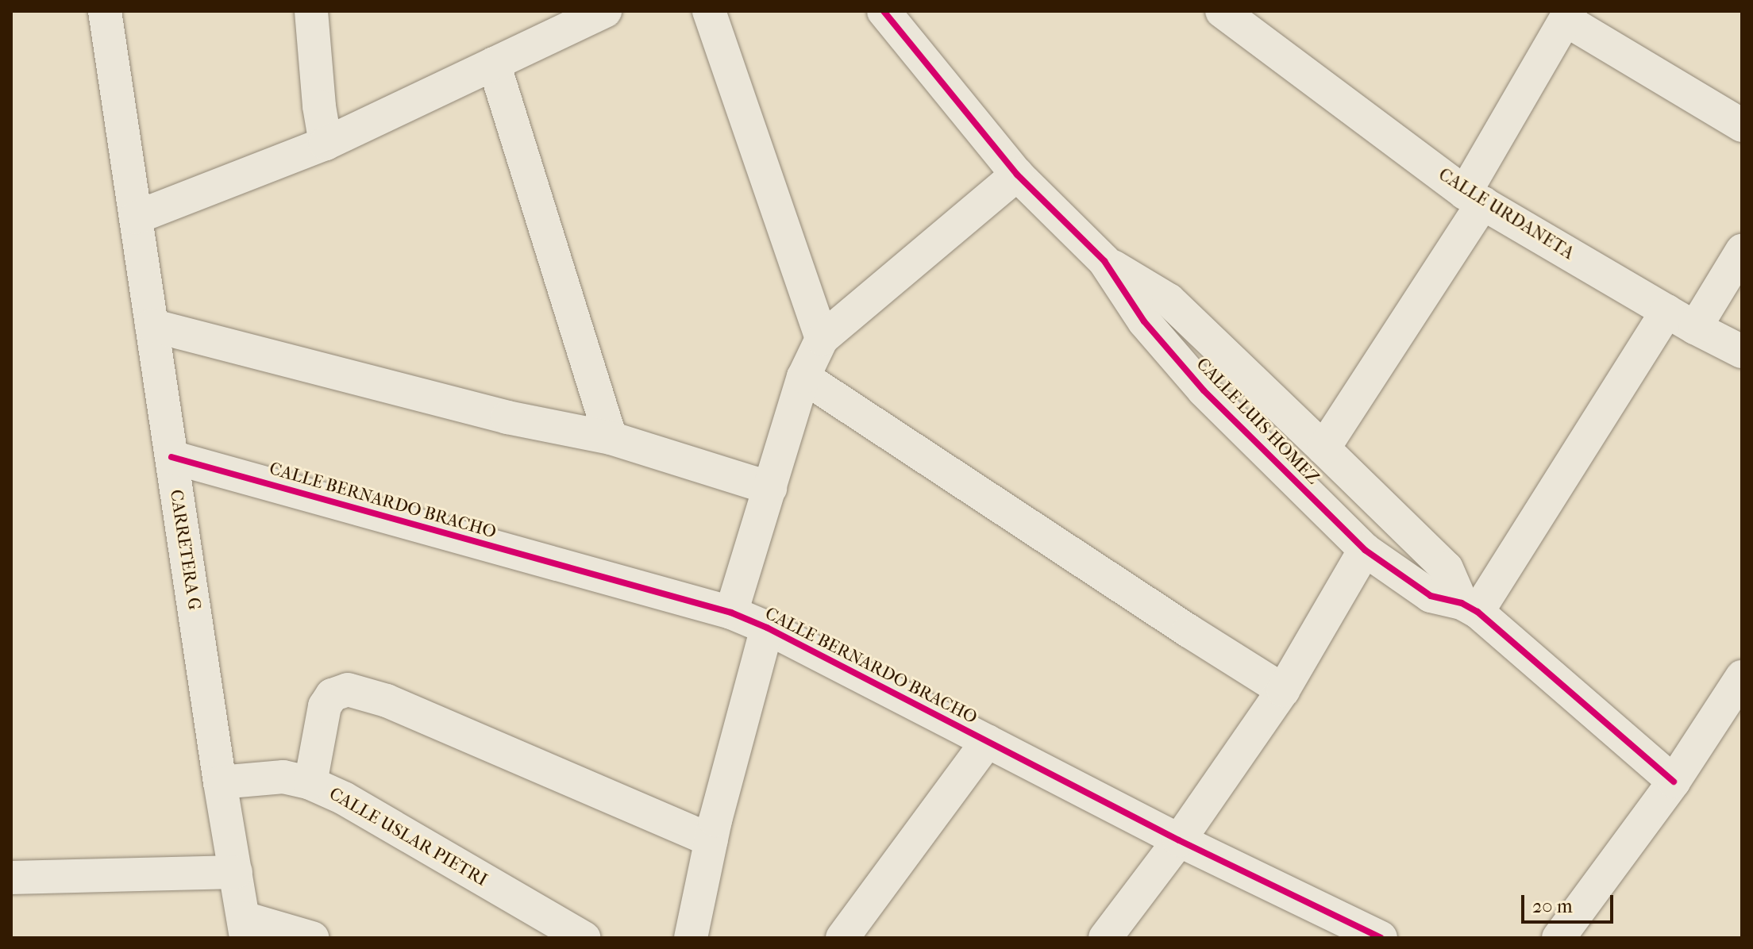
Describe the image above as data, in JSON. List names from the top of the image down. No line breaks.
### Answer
{"streets":{"street":["CALLE URDANETA","CALLE LUIS HOMEZ","CALLE BERNARDO BRACHO","CARRETERA G","CALLE USLAR PIETRI"]},"crossings":[["CALLE BERNARDO BRACHO","CARRETERA G"],["CARRETERA G","CALLE USLAR PIETRI"]],"scale_bar":"20 m"}
